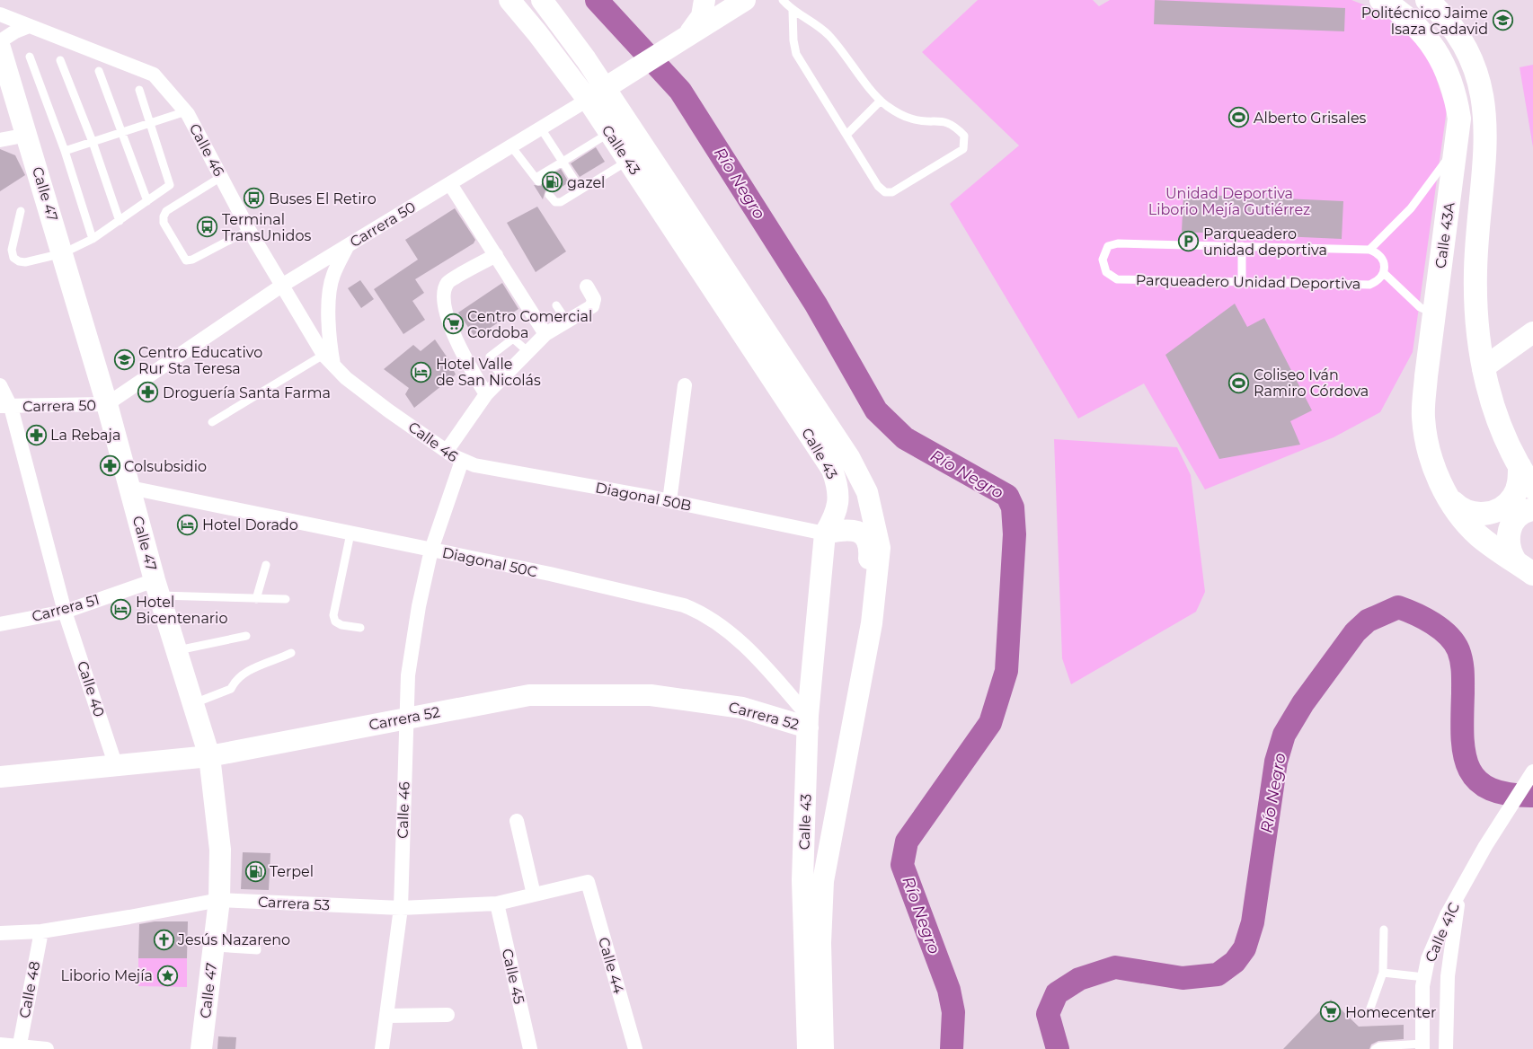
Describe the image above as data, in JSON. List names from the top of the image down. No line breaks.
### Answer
{"streets":{"main road":["Calle 43A"],"street":["Calle 46","Calle 43","Calle 47","Carrera 50","Diagonal 50B","Diagonal 50C","Carrera 51","Calle 40","Carrera 52","Carrera 53","Calle 41C","Calle 44","Calle 45","Calle 48"],"lane":["Parqueadero Unidad Deportiva"]},"crossings":[["Calle 46","Carrera 50"],["Calle 46","Diagonal 50B"],["Calle 46","Diagonal 50C"],["Calle 46","Carrera 52"],["Calle 46","Carrera 53"],["Calle 43","Carrera 50"],["Calle 43","Diagonal 50B"],["Calle 43","Diagonal 50C"],["Calle 43","Carrera 52"],["Calle 47","Carrera 50"],["Calle 47","Diagonal 50C"],["Calle 47","Carrera 51"],["Calle 47","Carrera 52"],["Calle 47","Carrera 53"],["Carrera 50","Carrera 51"],["Carrera 50","Calle 40"],["Diagonal 50C","Carrera 52"],["Carrera 51","Calle 40"],["Calle 40","Carrera 52"],["Carrera 53","Calle 44"],["Carrera 53","Calle 45"],["Carrera 53","Calle 48"]],"water":["Río Negro"],"parks":["Unidad Deportiva Liborio Mejía Gutiérrez"],"places":{"school or university":["Politécnico Jaime Isaza Cadavid","Centro Educativo Rur Sta Teresa"],"sports":["Alberto Grisales","Coliseo Iván Ramiro Córdova"],"fuel station":["gazel","Terpel"],"bus stop":["Buses El Retiro","Terminal TransUnidos"],"parking":["Parqueadero unidad deportiva"],"supermarket":["Centro Comercial Cordoba","Homecenter"],"hotel":["Hotel Valle de San Nicolás","Hotel Dorado","Hotel Bicentenario"],"pharmacy":["Droguería Santa Farma","La Rebaja","Colsubsidio"],"church":["Jesús Nazareno"],"place":["Liborio Mejía"]}}
